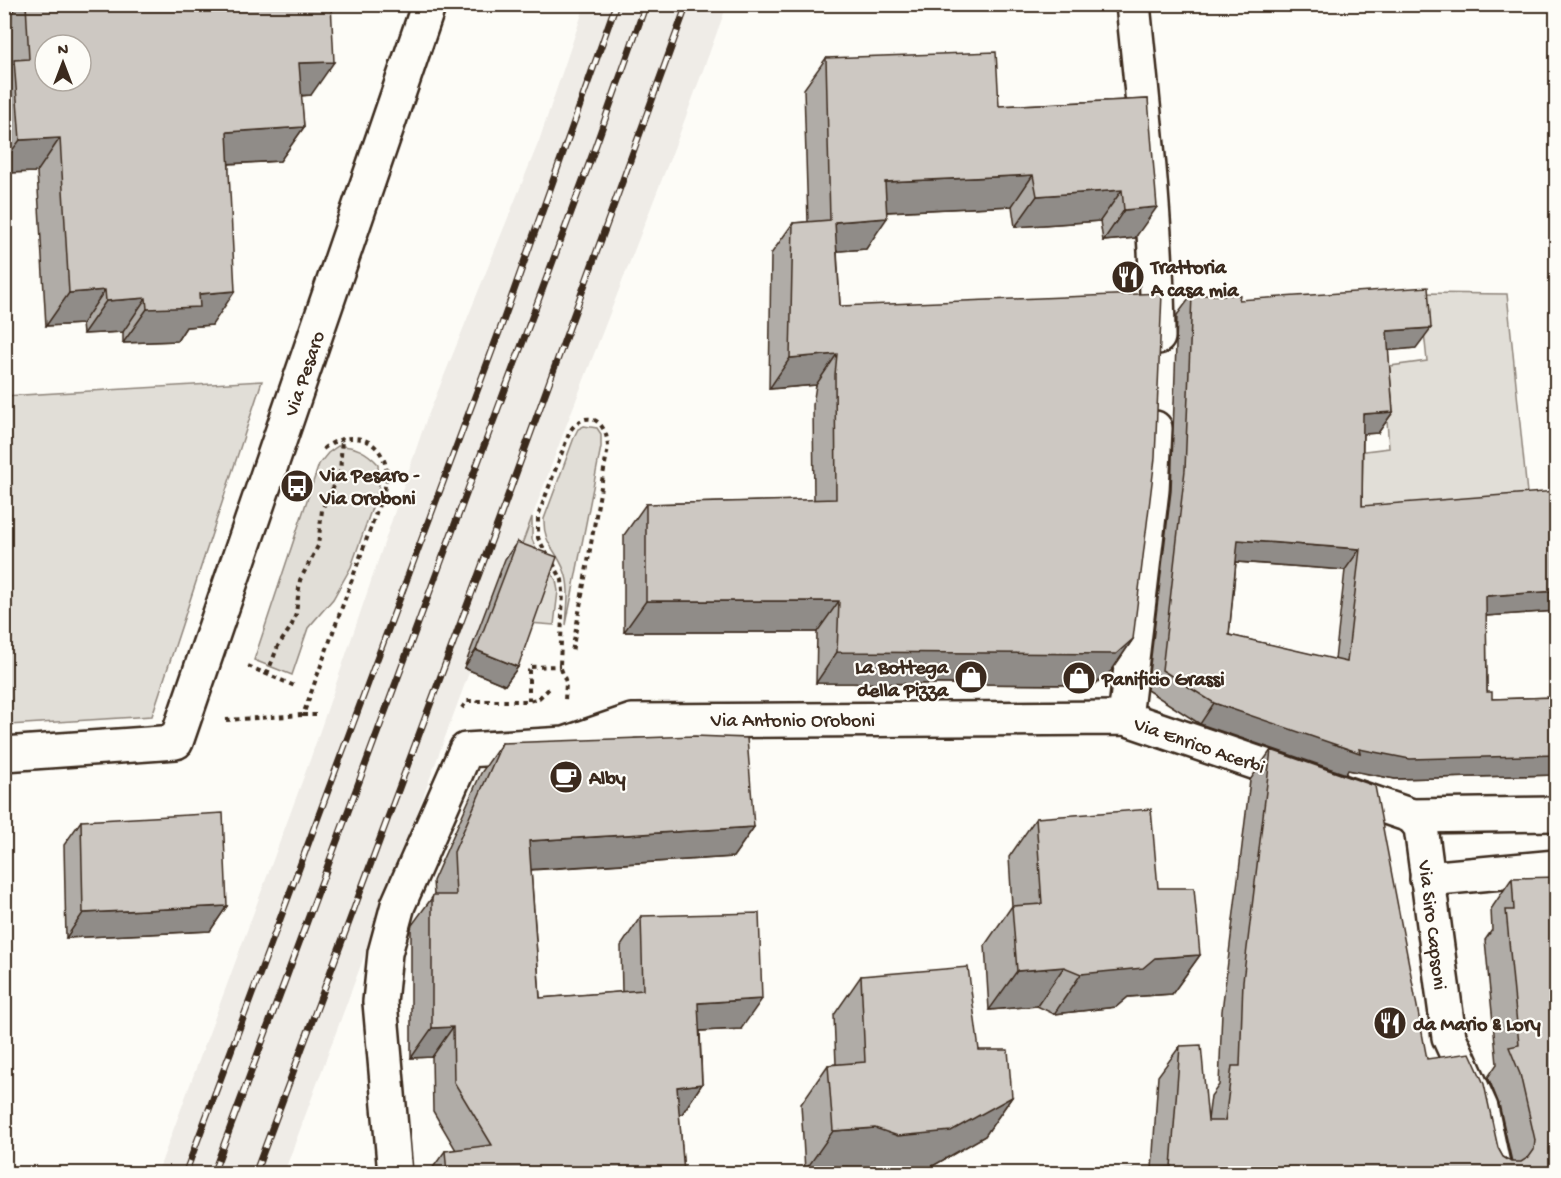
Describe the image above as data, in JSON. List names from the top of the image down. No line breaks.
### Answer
{"streets":{"street":["Via Pesaro","Via Antonio Oroboni","Via Enrico Acerbi","Via Siro Capsoni"]},"crossings":[["Via Antonio Oroboni","Via Enrico Acerbi"],["Via Enrico Acerbi","Via Siro Capsoni"]],"places":{"restaurant":["Trattoria A casa mia","da Mario & Lory"],"bus stop":["Via Pesaro - Via Oroboni"],"shop":["La Bottega della Pizza","Panificio Grassi"],"cafe":["Alby"]},"north":"top"}
